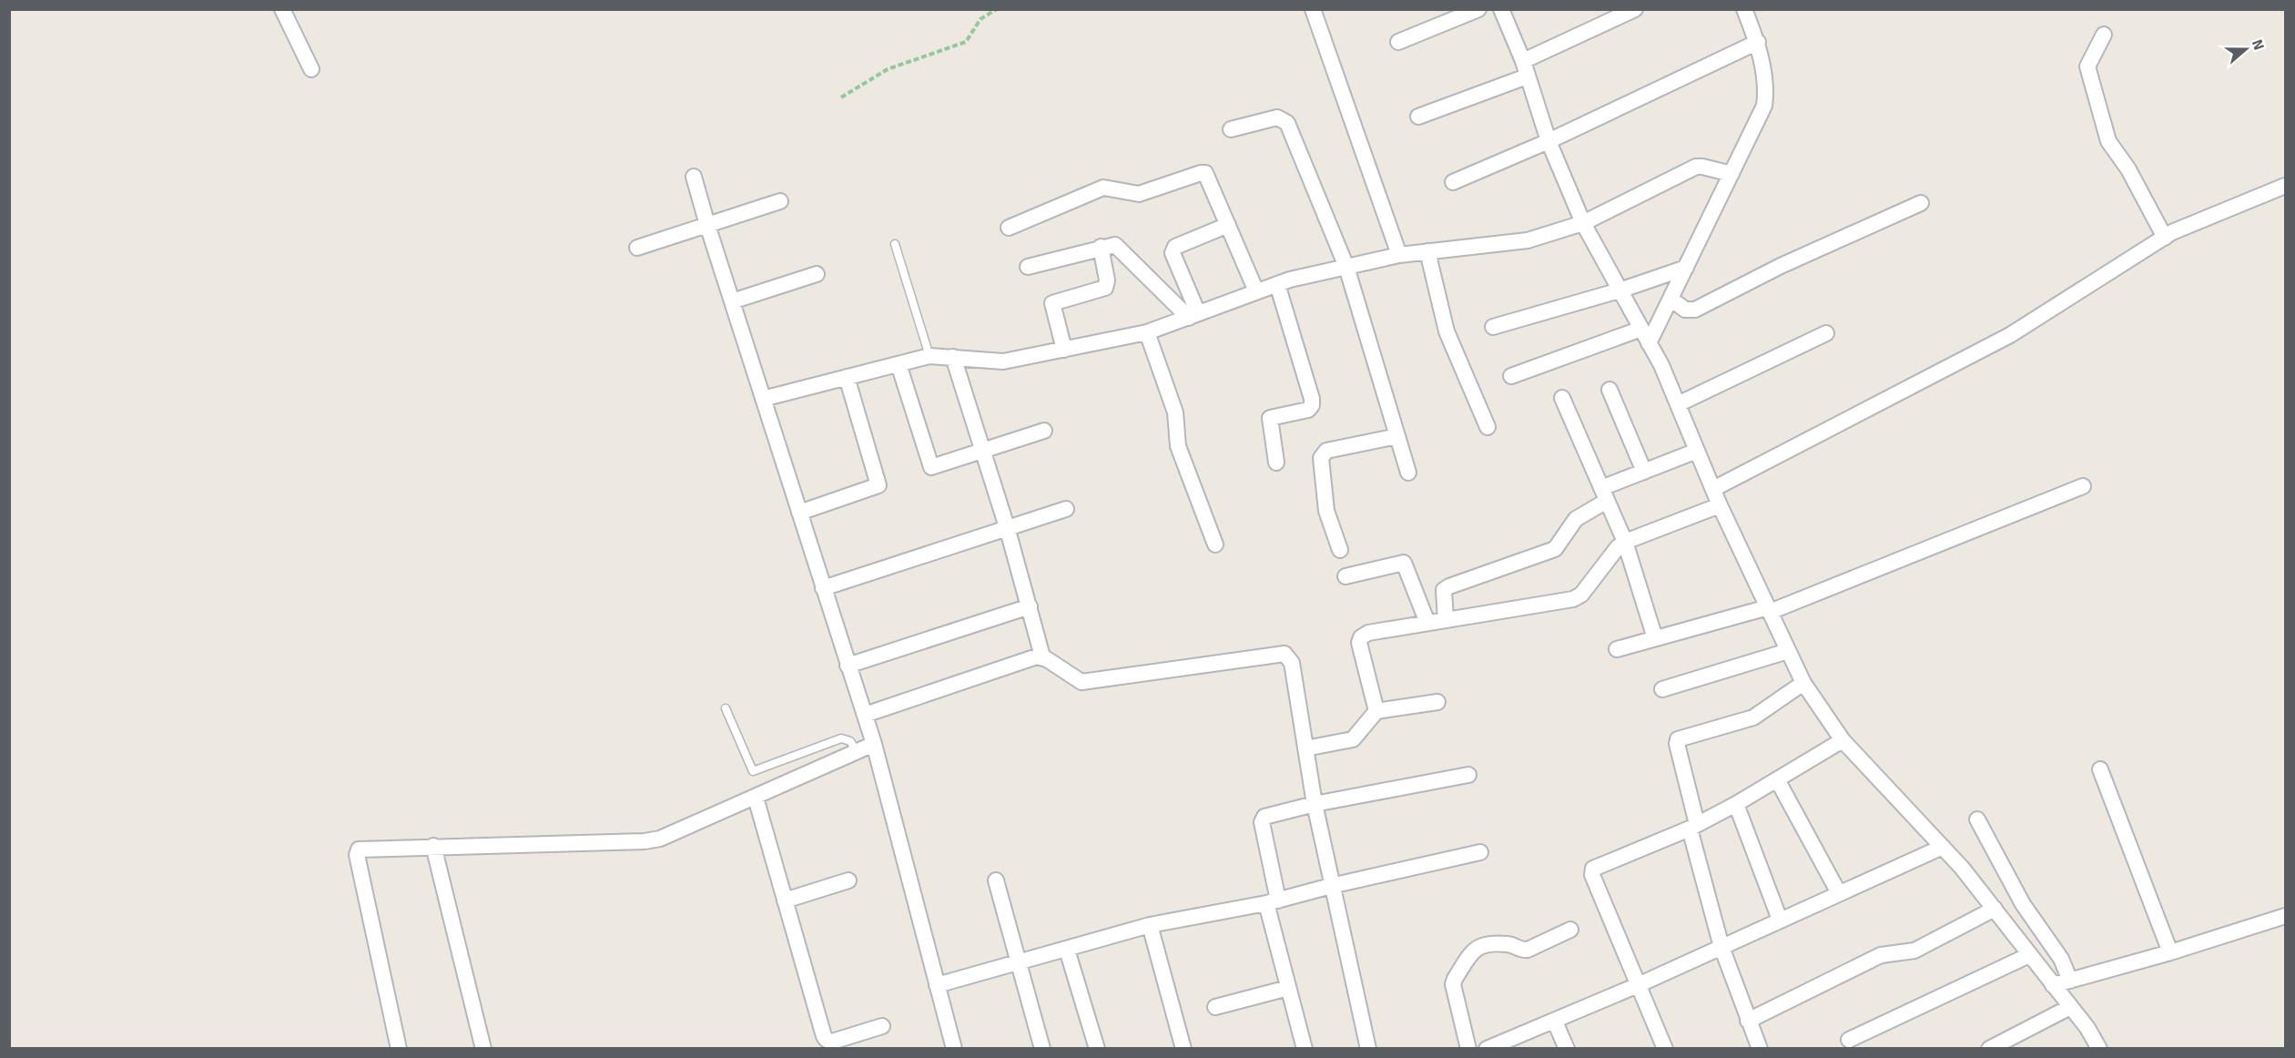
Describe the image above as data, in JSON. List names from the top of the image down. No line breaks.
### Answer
{"north":"right"}
